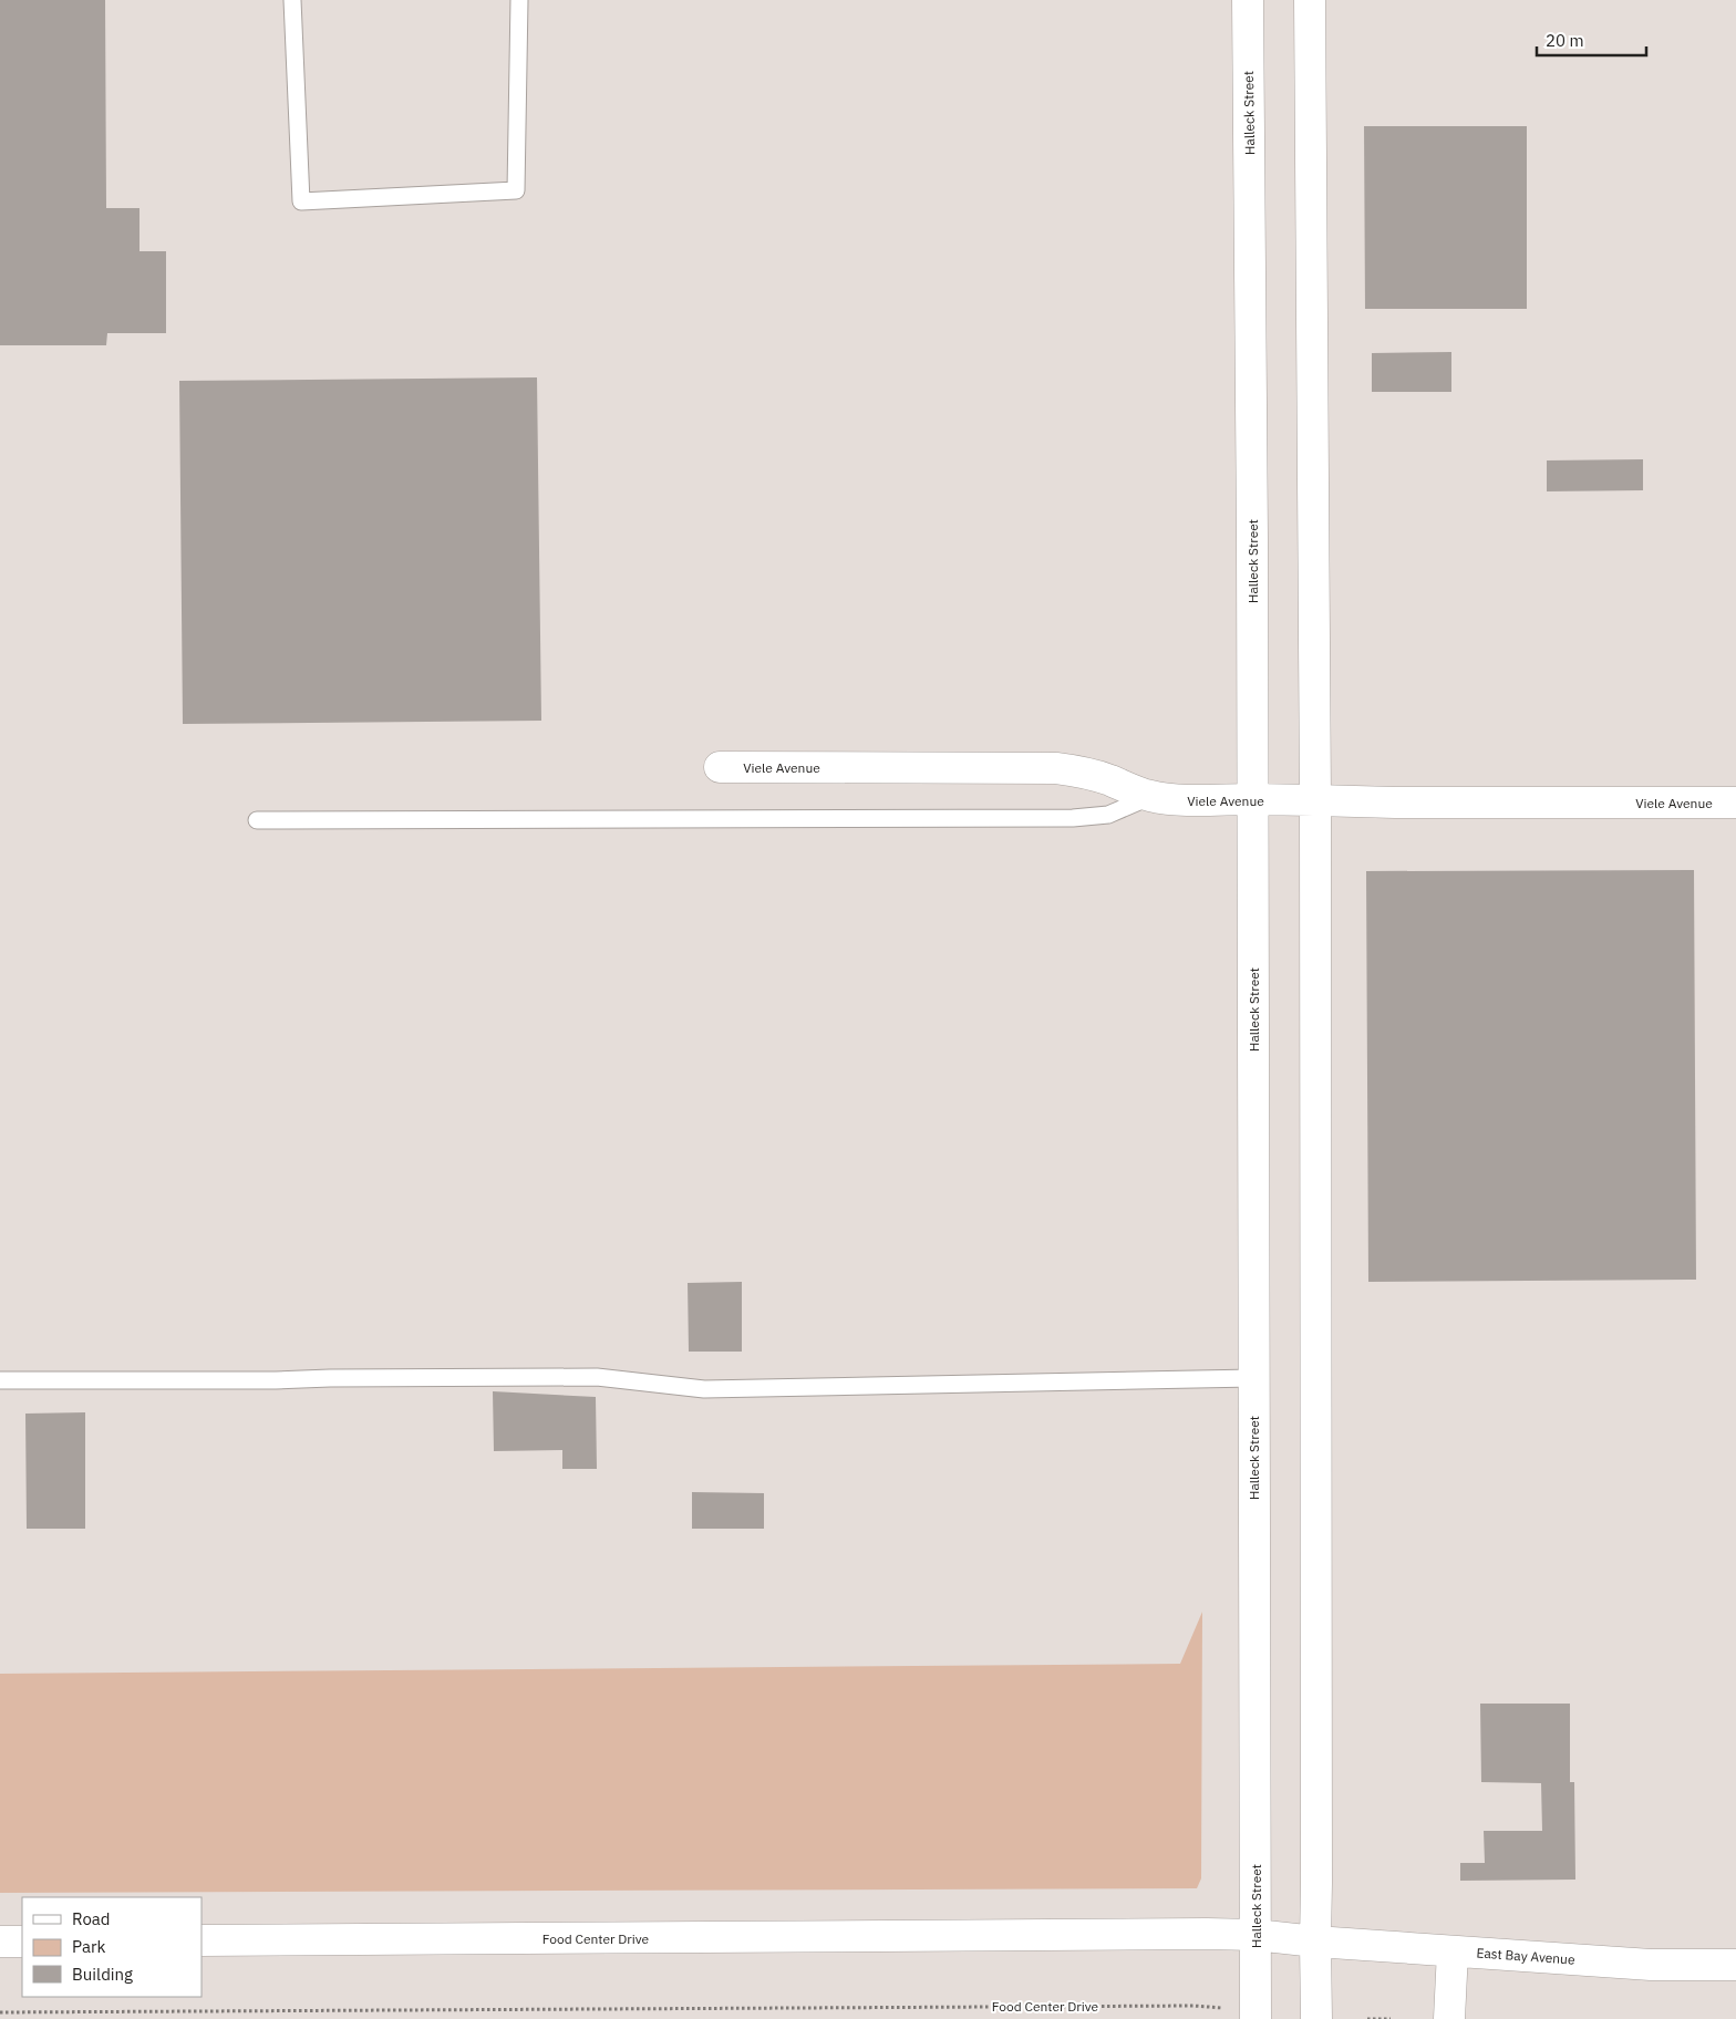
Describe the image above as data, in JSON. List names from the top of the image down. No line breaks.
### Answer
{"streets":{"main road":["Halleck Street","Viele Avenue","Food Center Drive","East Bay Avenue"]},"crossings":[["Halleck Street","Viele Avenue"],["Halleck Street","Food Center Drive"],["Food Center Drive","East Bay Avenue"]],"legend":["Road","Park","Building"],"scale_bar":"20 m"}
